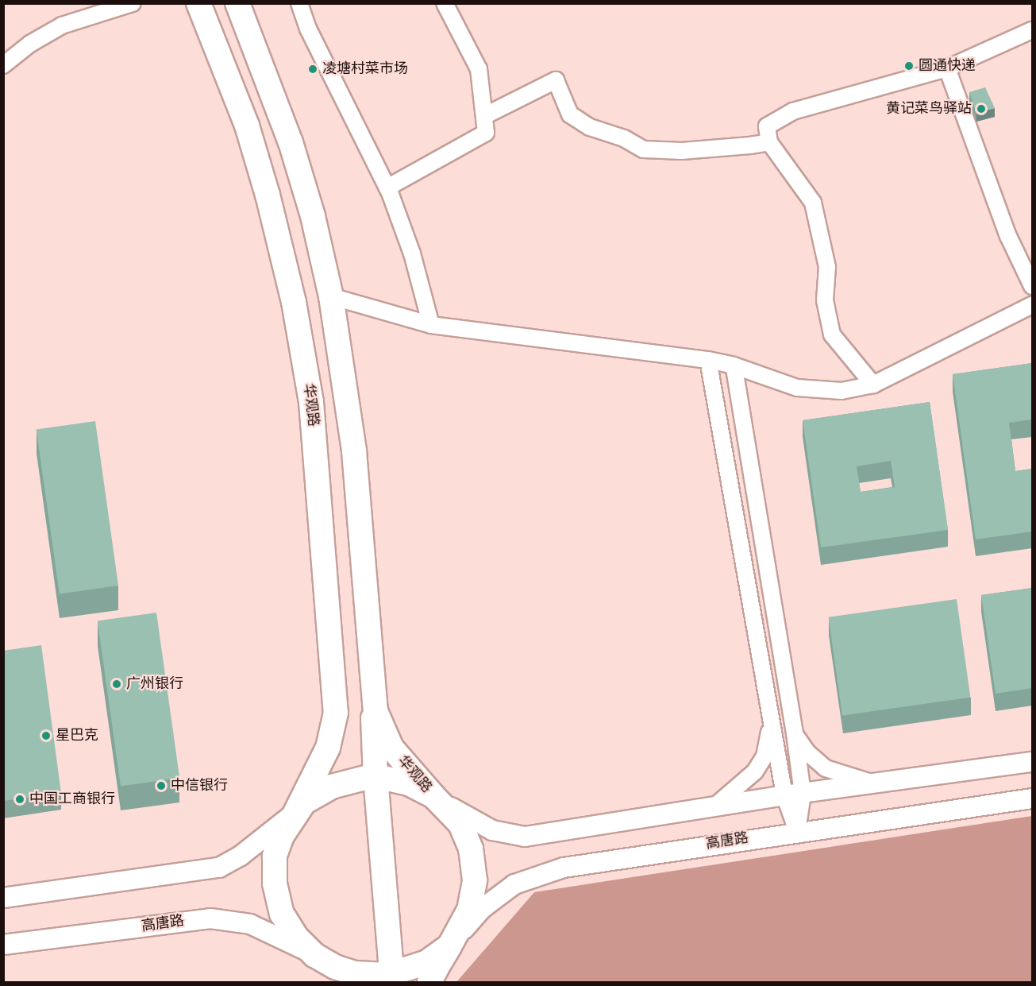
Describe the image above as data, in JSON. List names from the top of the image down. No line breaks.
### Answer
{"streets":{"main road":["华观路"],"street":["高唐路"]},"crossings":[["华观路","高唐路"]],"places":["圆通快递","凌塘村菜市场","黄记菜鸟驿站","广州银行","星巴克","中信银行","中国工商银行"]}
